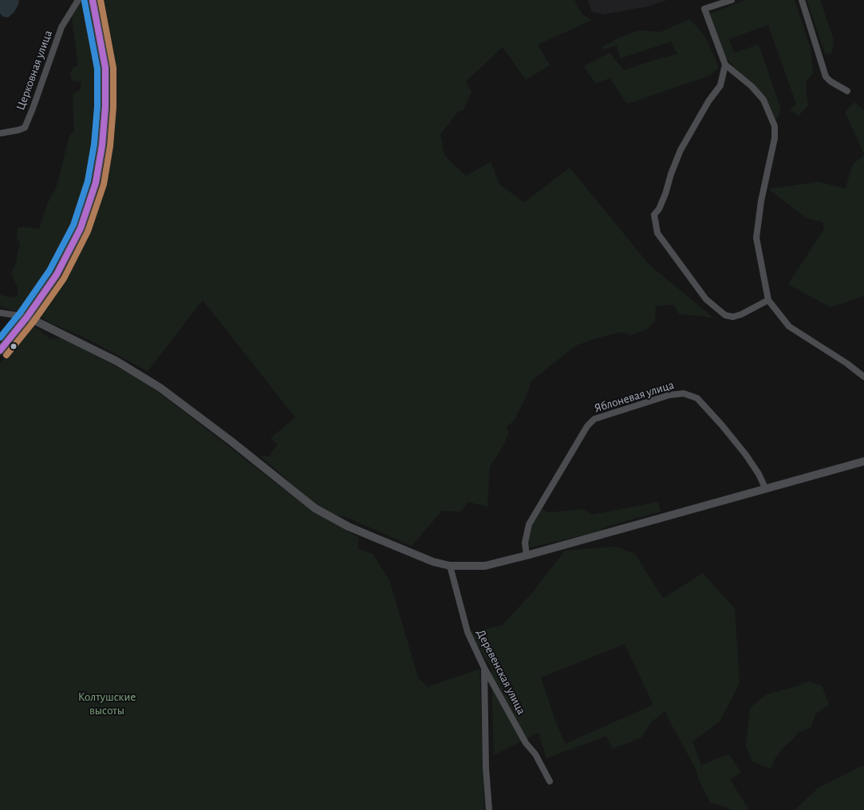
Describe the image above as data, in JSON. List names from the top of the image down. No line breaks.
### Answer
{"streets":{"street":["Церковная улица","Яблоневая улица","Деревенская улица"]},"parks":["Колтушские высоты"]}
